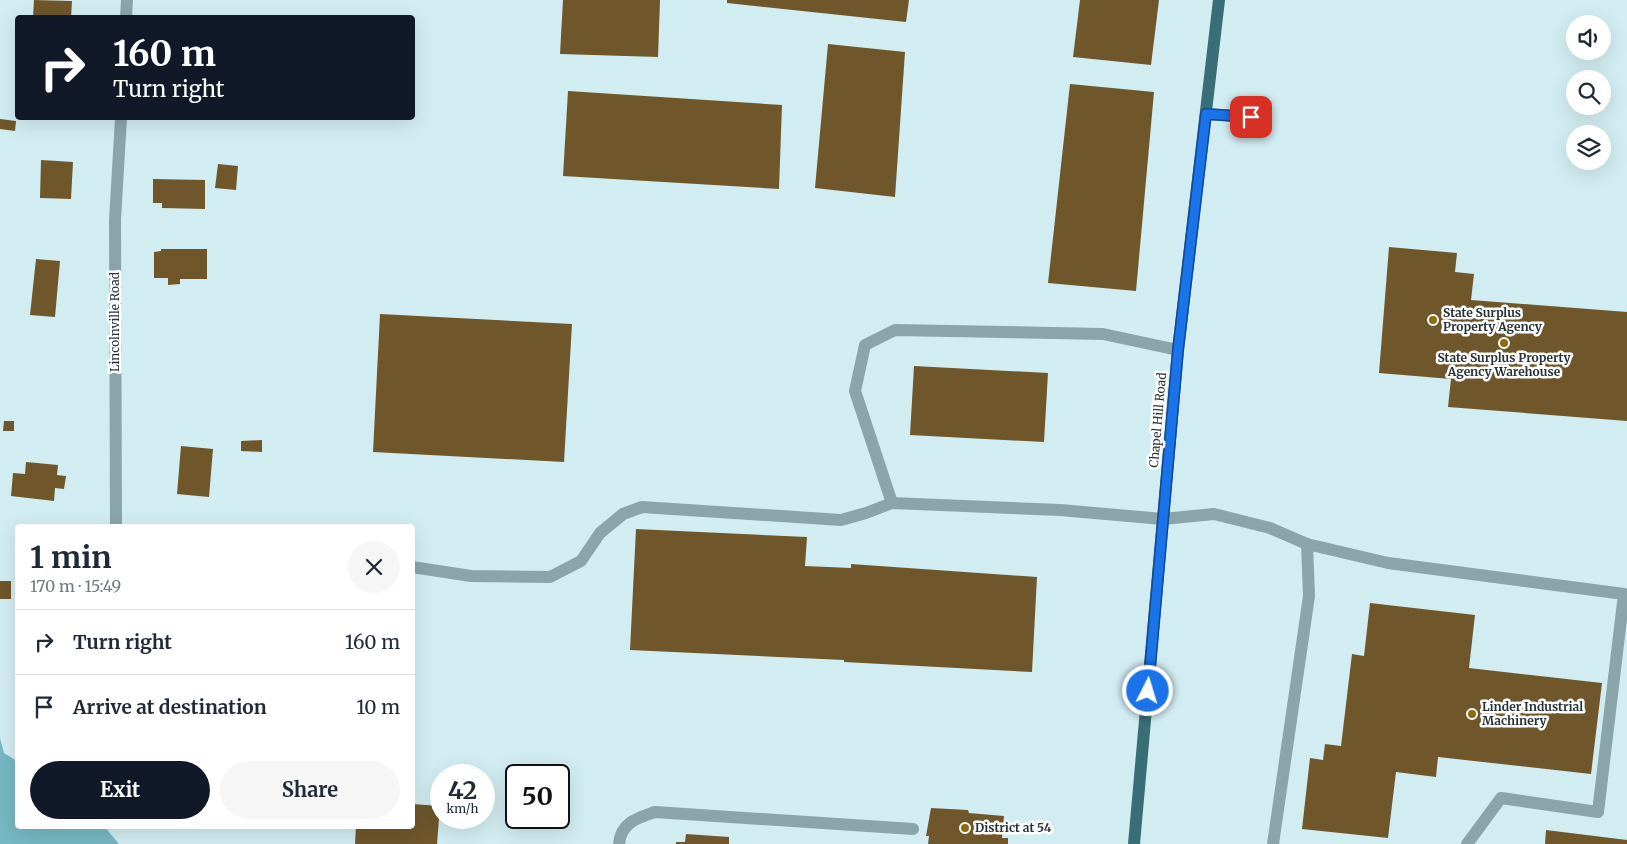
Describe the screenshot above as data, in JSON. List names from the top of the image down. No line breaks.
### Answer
{"streets":{"main road":["Chapel Hill Road"],"street":["Lincolnville Road"]},"places":["State Surplus Property Agency","State Surplus Property Agency Warehouse","Linder Industrial Machinery","District at 54"],"page":{"turn":["160 m","Turn right"],"heading":["1 min","170 m · 15:49"],"list":[{"name":"Turn right","value":"160 m"},{"name":"Arrive at destination","value":"10 m"}],"buttons":["Exit","Share"],"speed":"42 km/h","limit":"50"}}
